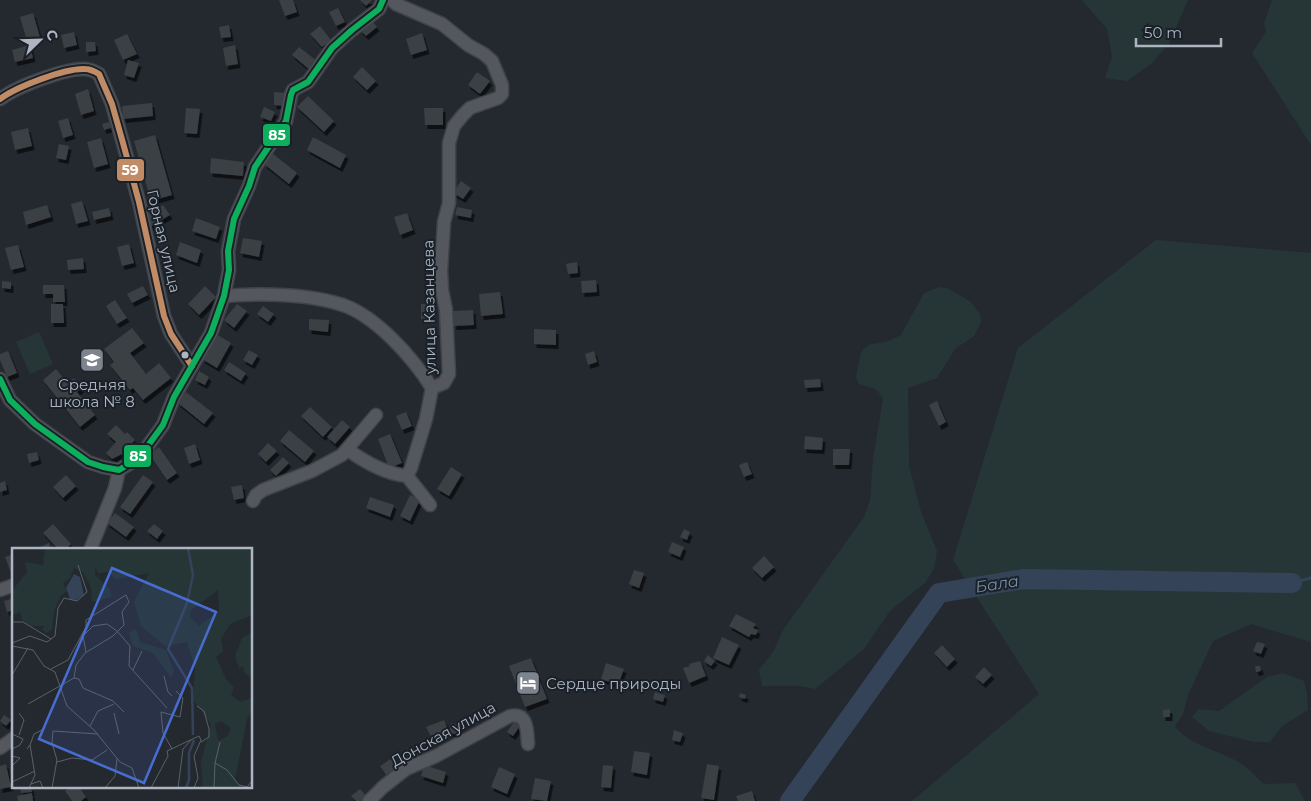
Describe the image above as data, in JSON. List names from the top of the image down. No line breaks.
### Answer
{"streets":{"street":["Горная улица","улица Казанцева","Донская улица"]},"water":["Бала"],"places":{"school or university":["Средняя школа № 8"],"hotel":["Сердце природы"]},"lines":["transit line 85","transit line 59"],"scale_bar":"50 m","north":"top right"}
